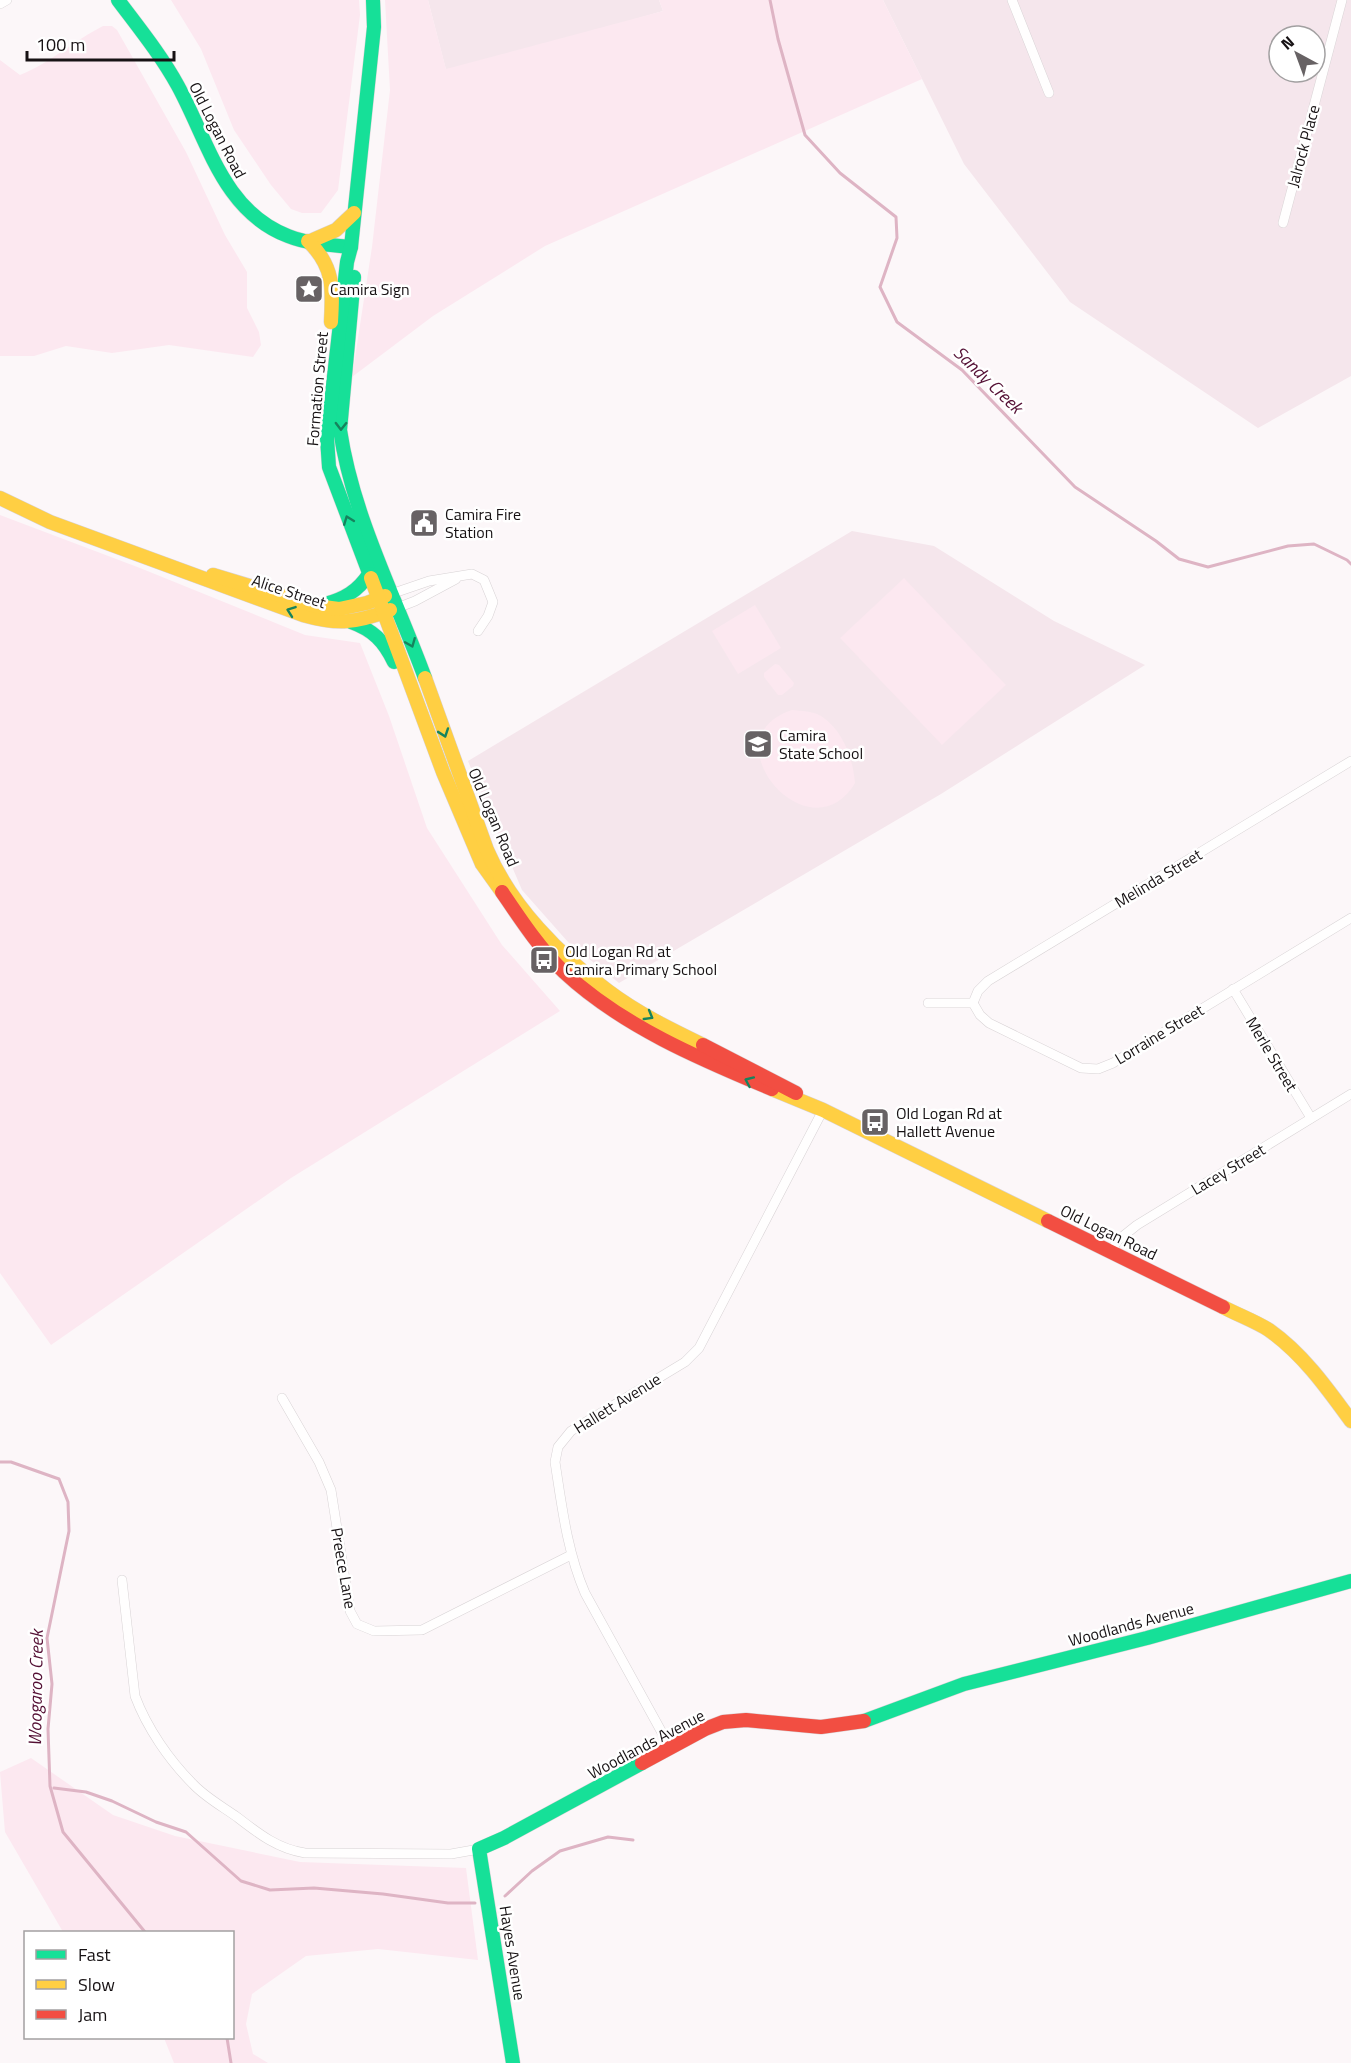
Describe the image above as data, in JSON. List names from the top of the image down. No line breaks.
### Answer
{"streets":{"main road":["Old Logan Road","Formation Street","Alice Street","Woodlands Avenue","Hayes Avenue"],"street":["Jalrock Place","Melinda Street","Lorraine Street","Merle Street","Lacey Street","Hallett Avenue","Preece Lane"]},"crossings":[["Old Logan Road","Formation Street"],["Old Logan Road","Alice Street"],["Old Logan Road","Lacey Street"],["Old Logan Road","Hallett Avenue"],["Formation Street","Alice Street"],["Melinda Street","Lorraine Street"],["Lorraine Street","Merle Street"],["Merle Street","Lacey Street"],["Hallett Avenue","Preece Lane"],["Hallett Avenue","Woodlands Avenue"],["Woodlands Avenue","Hayes Avenue"]],"water":["Sandy Creek","Woogaroo Creek"],"places":{"place":["Camira Sign"],"public building":["Camira Fire Station"],"school or university":["Camira State School"],"bus stop":["Old Logan Rd at Camira Primary School","Old Logan Rd at Hallett Avenue"]},"legend":["Fast","Slow","Jam"],"scale_bar":"100 m","north":"top left"}
